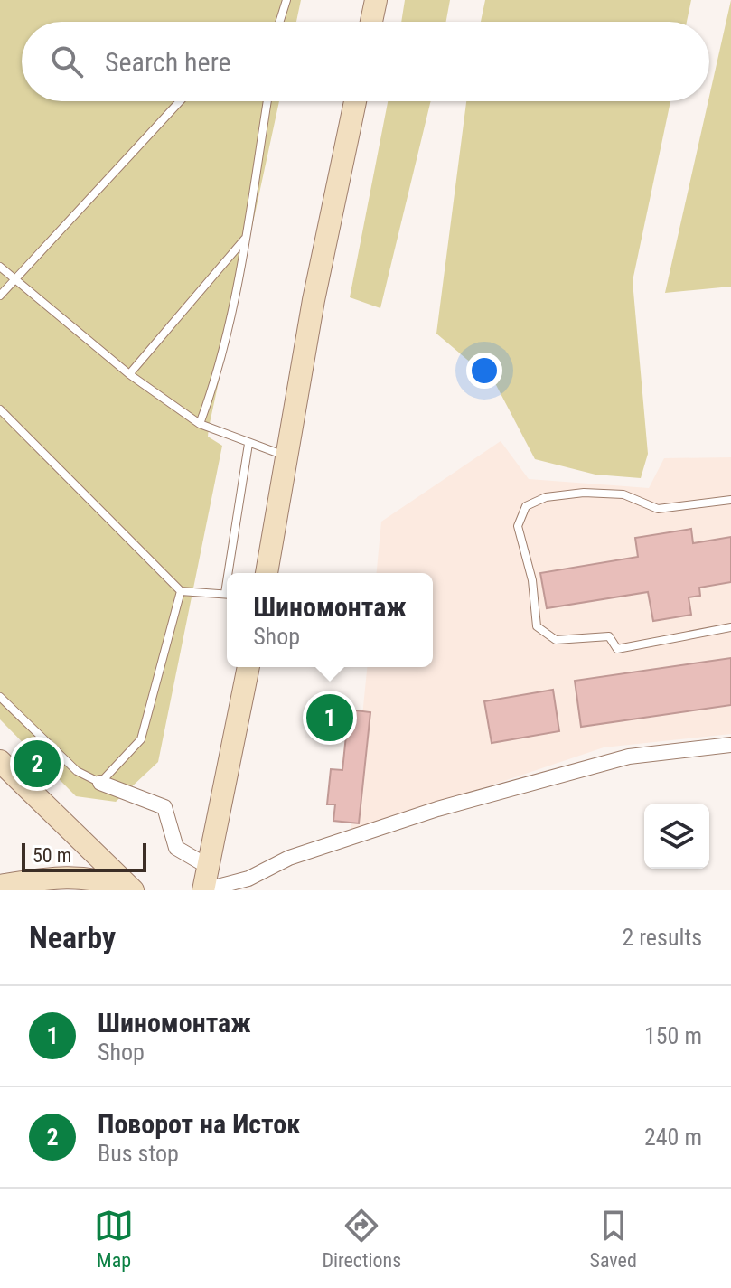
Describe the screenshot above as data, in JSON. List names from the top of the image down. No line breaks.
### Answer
{"scale_bar":"50 m","page":{"search":"Search here","popup":["Шиномонтаж","Shop"],"pins":["1","2"],"scale":"50 m","heading":["Nearby","2 results"],"list":[{"mark":"1","name":"Шиномонтаж","note":"Shop","value":"150 m"},{"mark":"2","name":"Поворот на Исток","note":"Bus stop","value":"240 m"}],"nav":["Map","Directions","Saved"]}}
